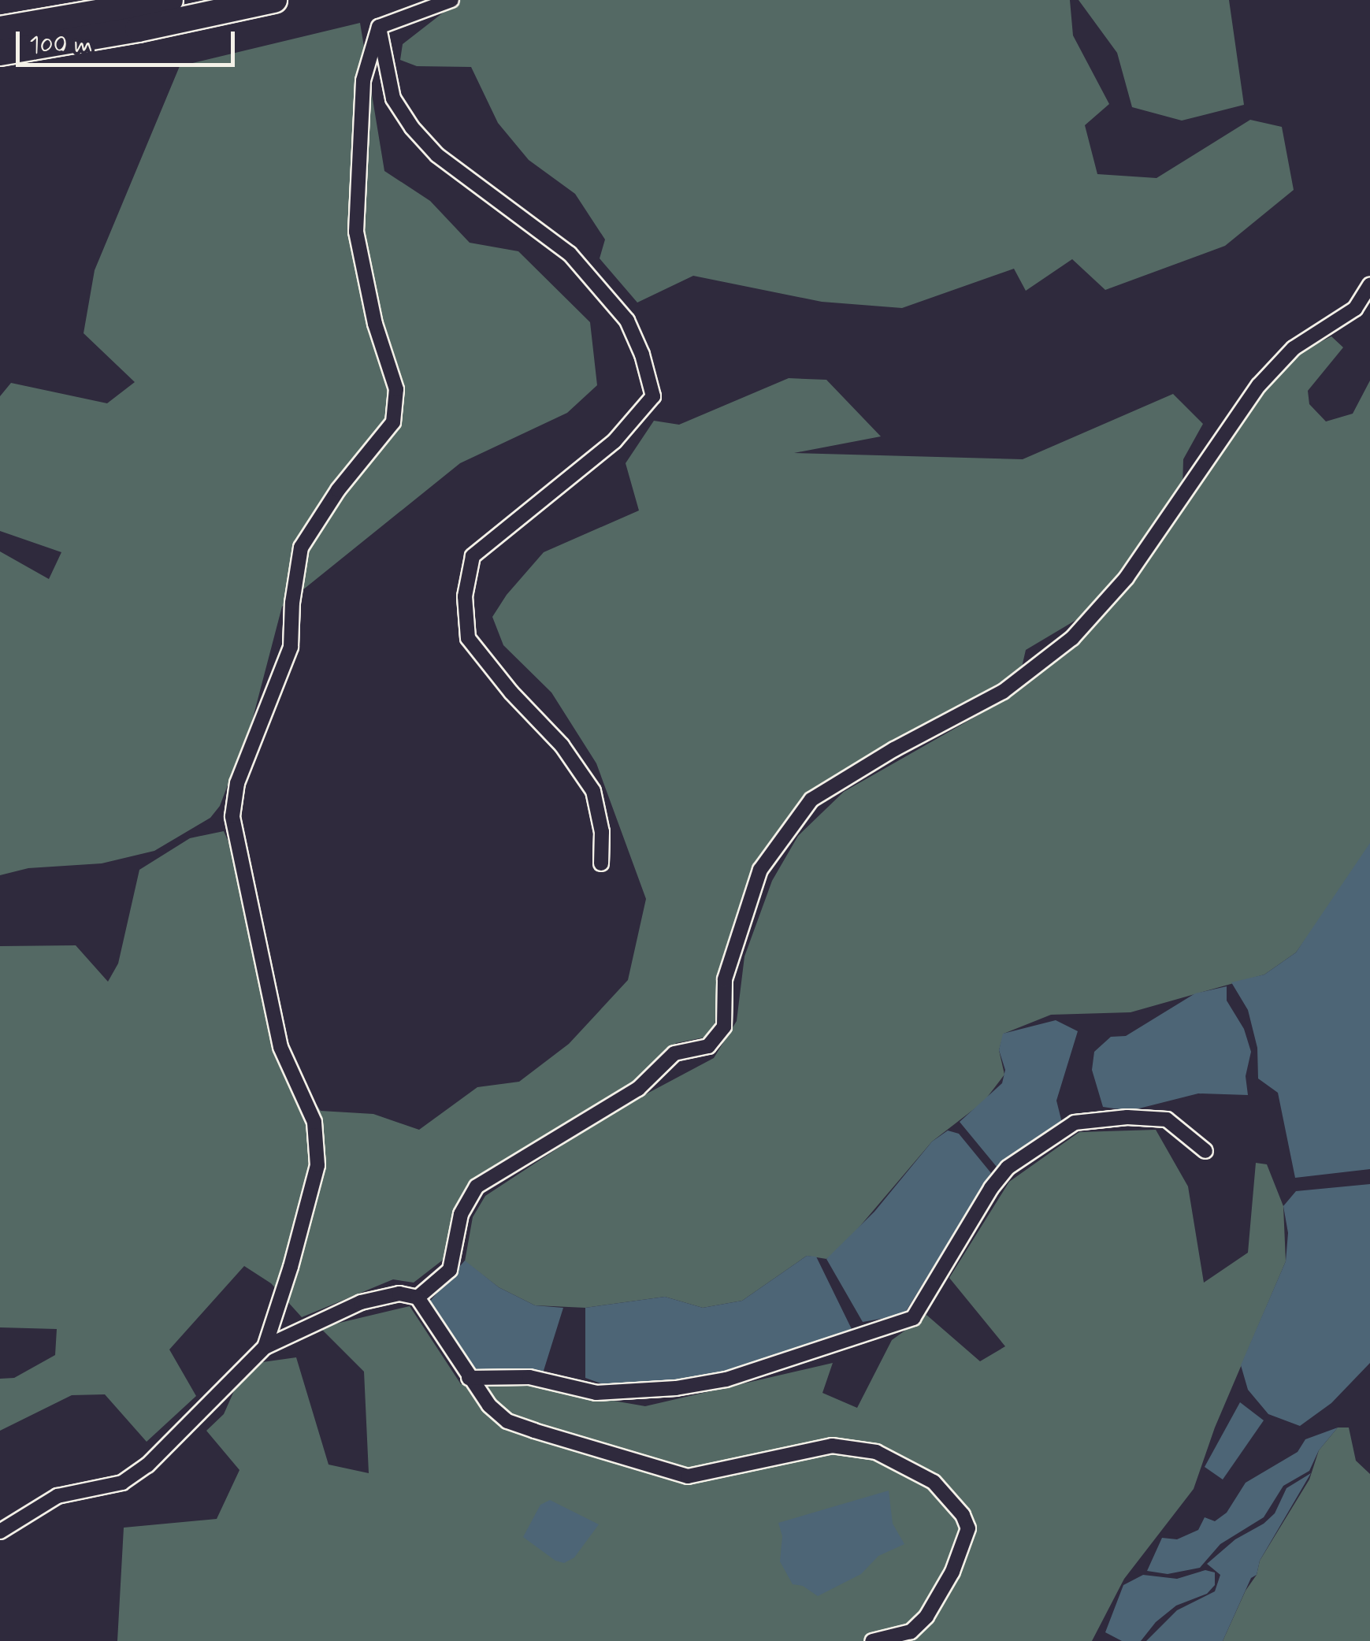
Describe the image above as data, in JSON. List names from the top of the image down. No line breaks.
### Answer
{"scale_bar":"100 m"}
